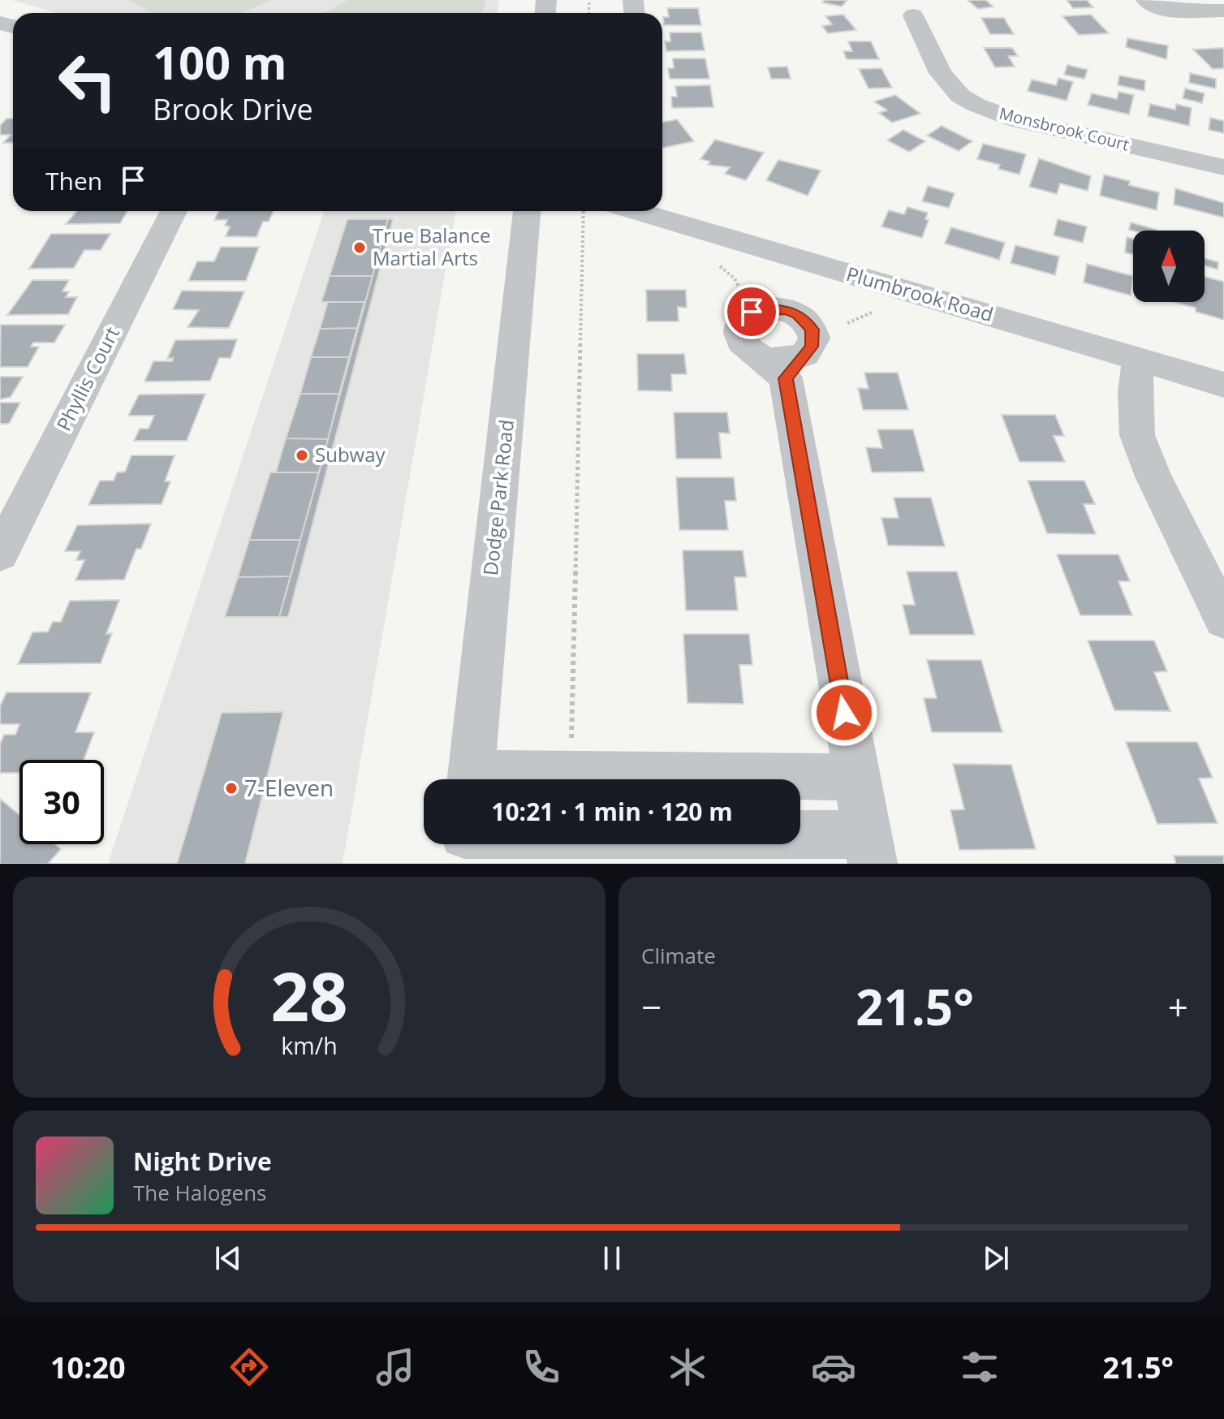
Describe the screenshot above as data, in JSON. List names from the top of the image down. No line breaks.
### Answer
{"streets":{"street":["Monsbrook Court","Plumbrook Road","Phyllis Court","Dodge Park Road"]},"places":["True Balance Martial Arts","Subway","7-Eleven"],"north":"top","page":{"turn":["100 m","Brook Drive"],"then":"Then","limit":"30","trip":"10:21 · 1 min · 120 m","tile":"Climate","heat":["−","21.5°","+"],"song":["Night Drive","The Halogens"],"tabs":["10:20","21.5°"],"gauge":["28","km/h"]}}
